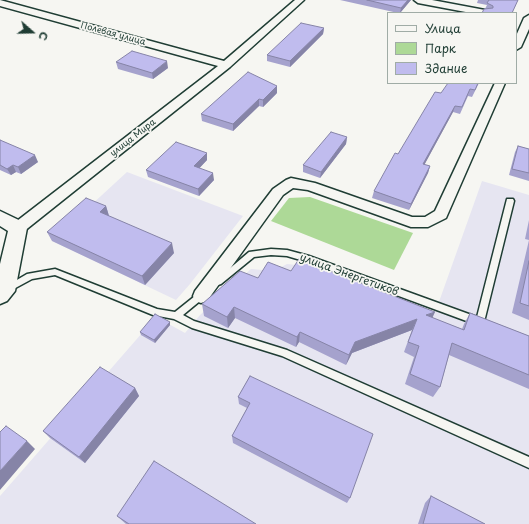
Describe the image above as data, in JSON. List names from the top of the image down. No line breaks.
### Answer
{"streets":{"street":["Полевая улица","улица Мира"],"lane":["улица Энергетиков"]},"crossings":[["Полевая улица","улица Мира"]],"legend":["Улица","Парк","Здание"],"north":"right"}
